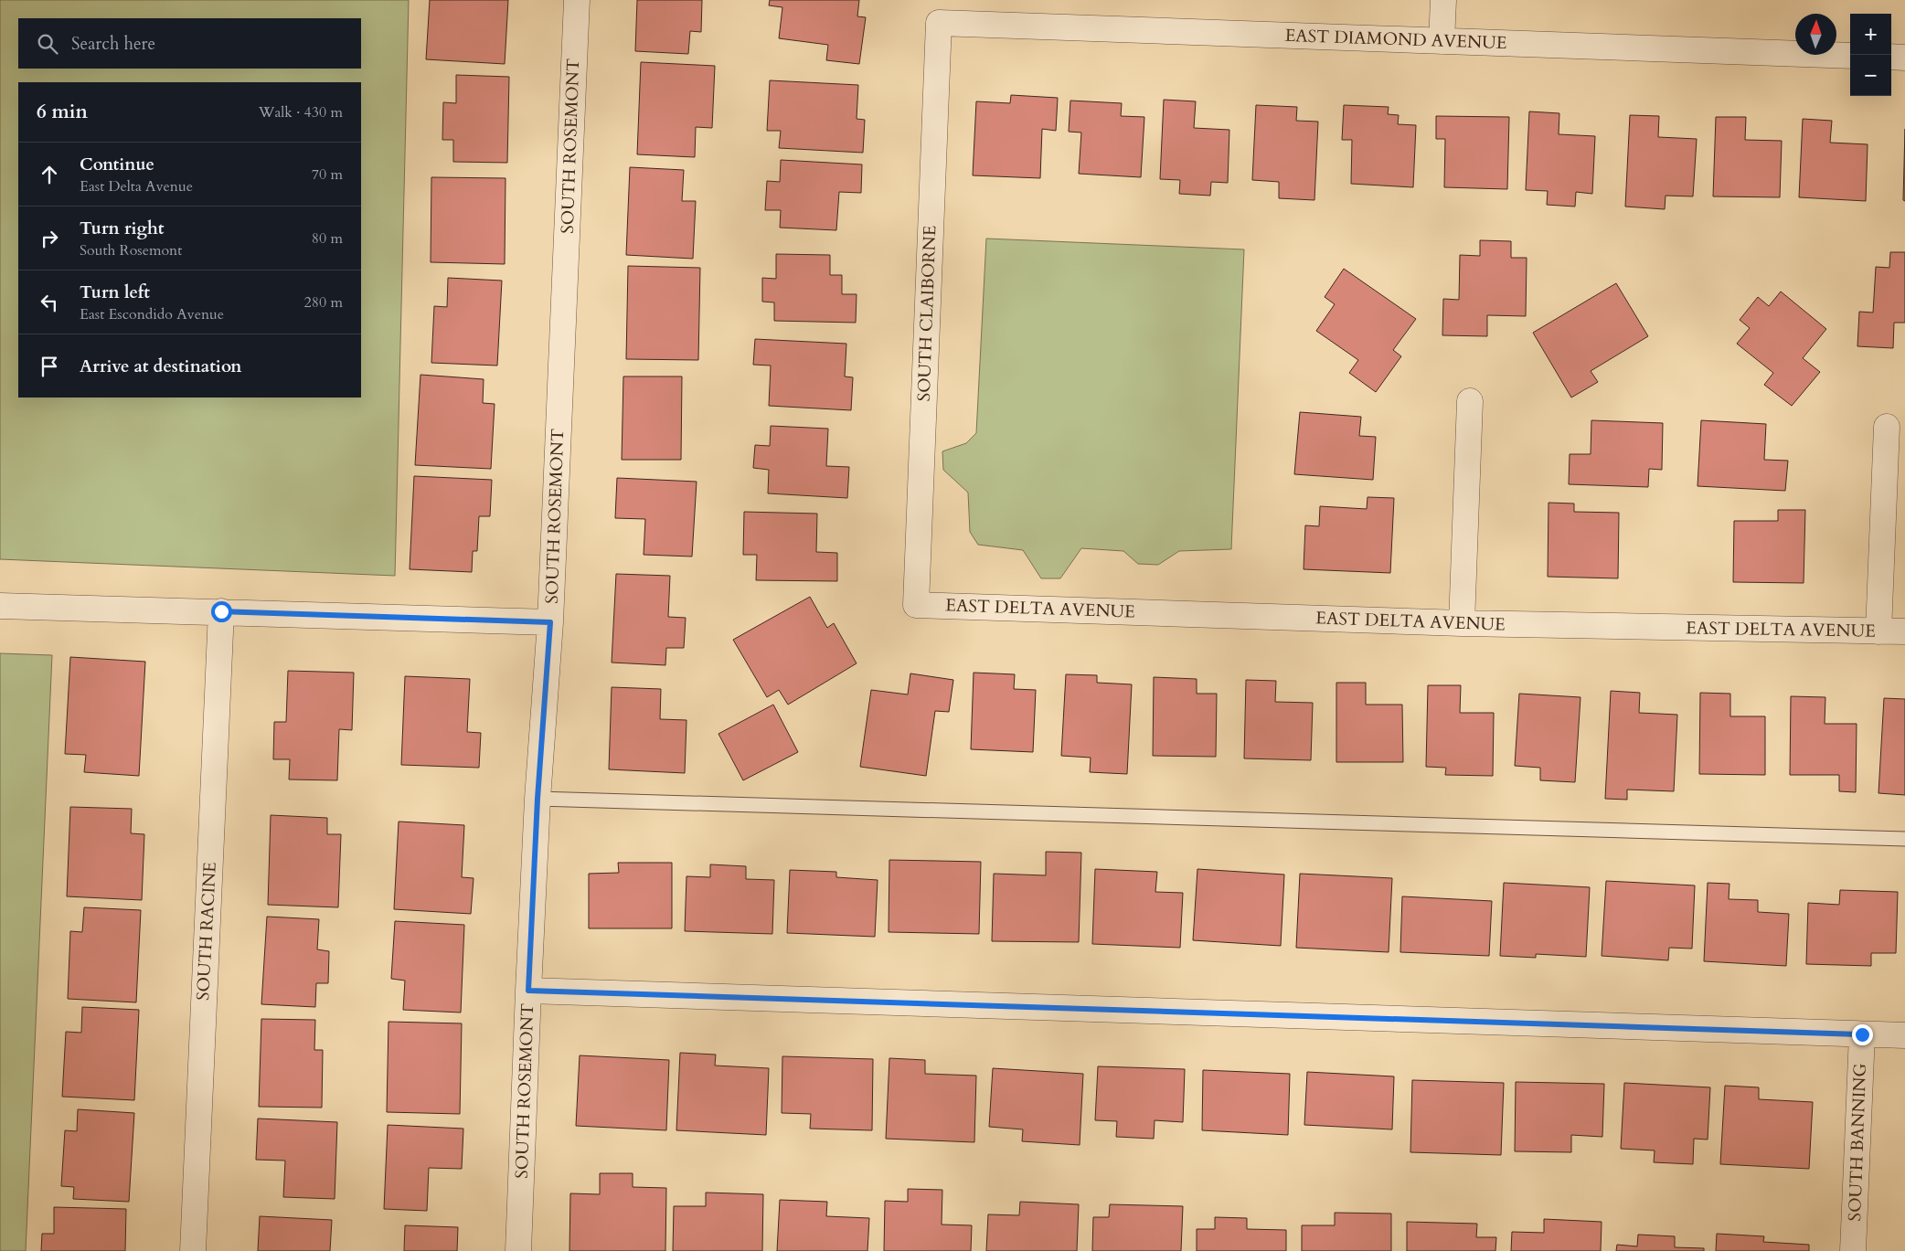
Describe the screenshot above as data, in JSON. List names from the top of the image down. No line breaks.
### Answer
{"streets":{"street":["EAST DIAMOND AVENUE","SOUTH ROSEMONT","SOUTH CLAIBORNE","EAST DELTA AVENUE","SOUTH RACINE","SOUTH BANNING"]},"crossings":[["EAST DIAMOND AVENUE","SOUTH CLAIBORNE"],["SOUTH CLAIBORNE","EAST DELTA AVENUE"]],"north":"top","page":{"map_buttons":["+","−"],"search":"Search here","heading":["6 min","Walk · 430 m"],"list":[["Continue","East Delta Avenue","70 m"],["Turn right","South Rosemont","80 m"],["Turn left","East Escondido Avenue","280 m"],"Arrive at destination"]}}
